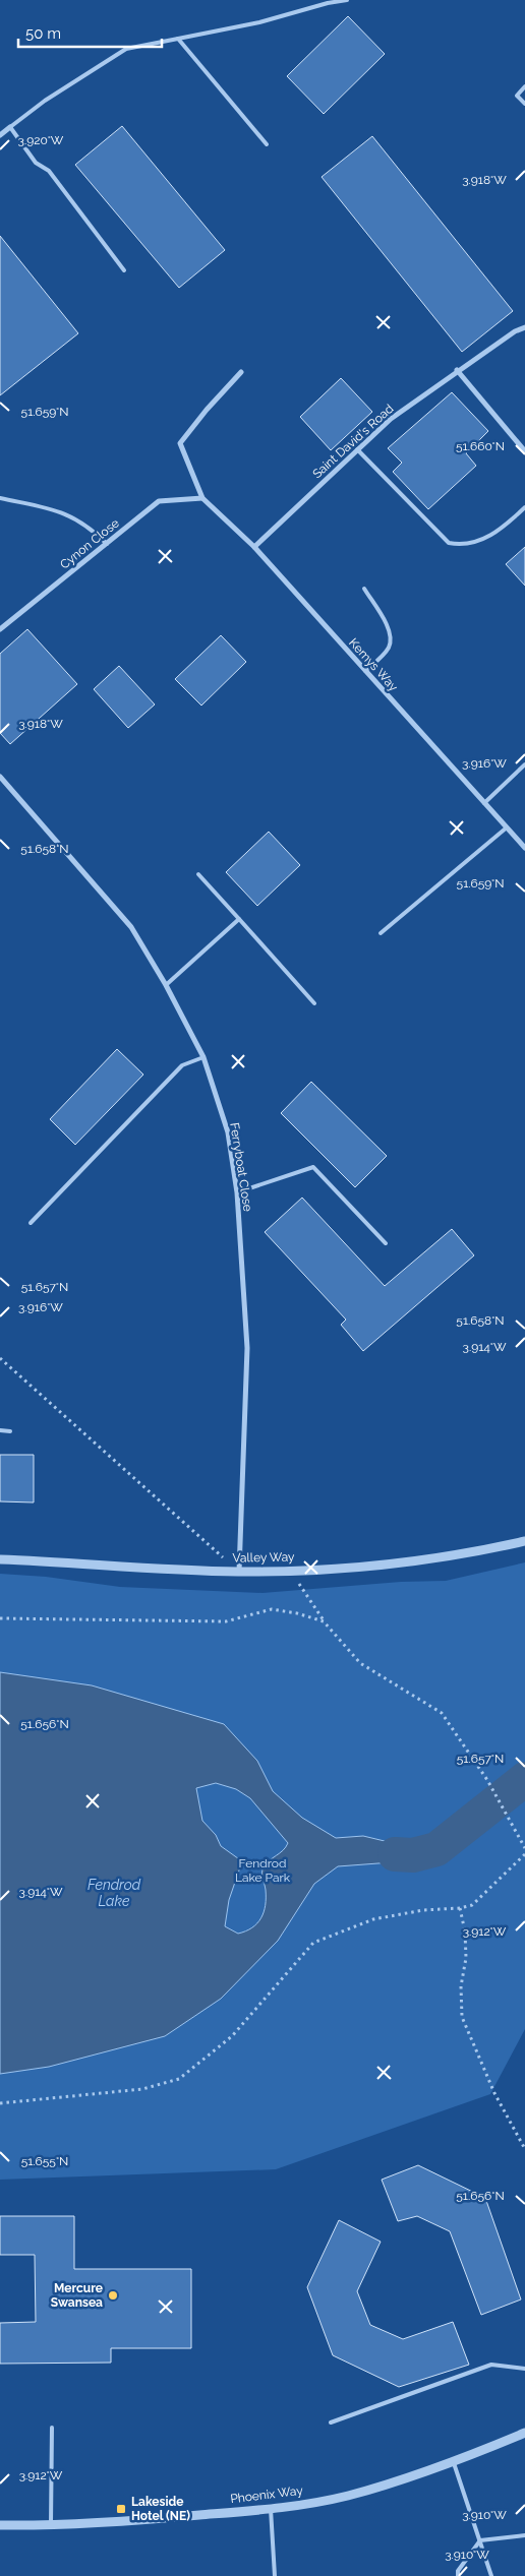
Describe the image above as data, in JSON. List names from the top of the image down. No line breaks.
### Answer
{"streets":{"street":["Saint David's Road","Cynon Close","Kemys Way","Ferryboat Close","Valley Way","Phoenix Way"]},"crossings":[["Saint David's Road","Kemys Way"],["Cynon Close","Kemys Way"],["Ferryboat Close","Valley Way"]],"water":["Fendrod Lake"],"parks":["Fendrod Lake Park"],"places":{"other":["Mercure Swansea"],"transit":["Lakeside Hotel (NE)"]},"scale_bar":"50 m","coordinates":["3.920°W","3.918°W","51.659°N","51.660°N","3.916°W","51.658°N","51.657°N","3.914°W","51.656°N","3.912°W","51.655°N","3.910°W"]}
